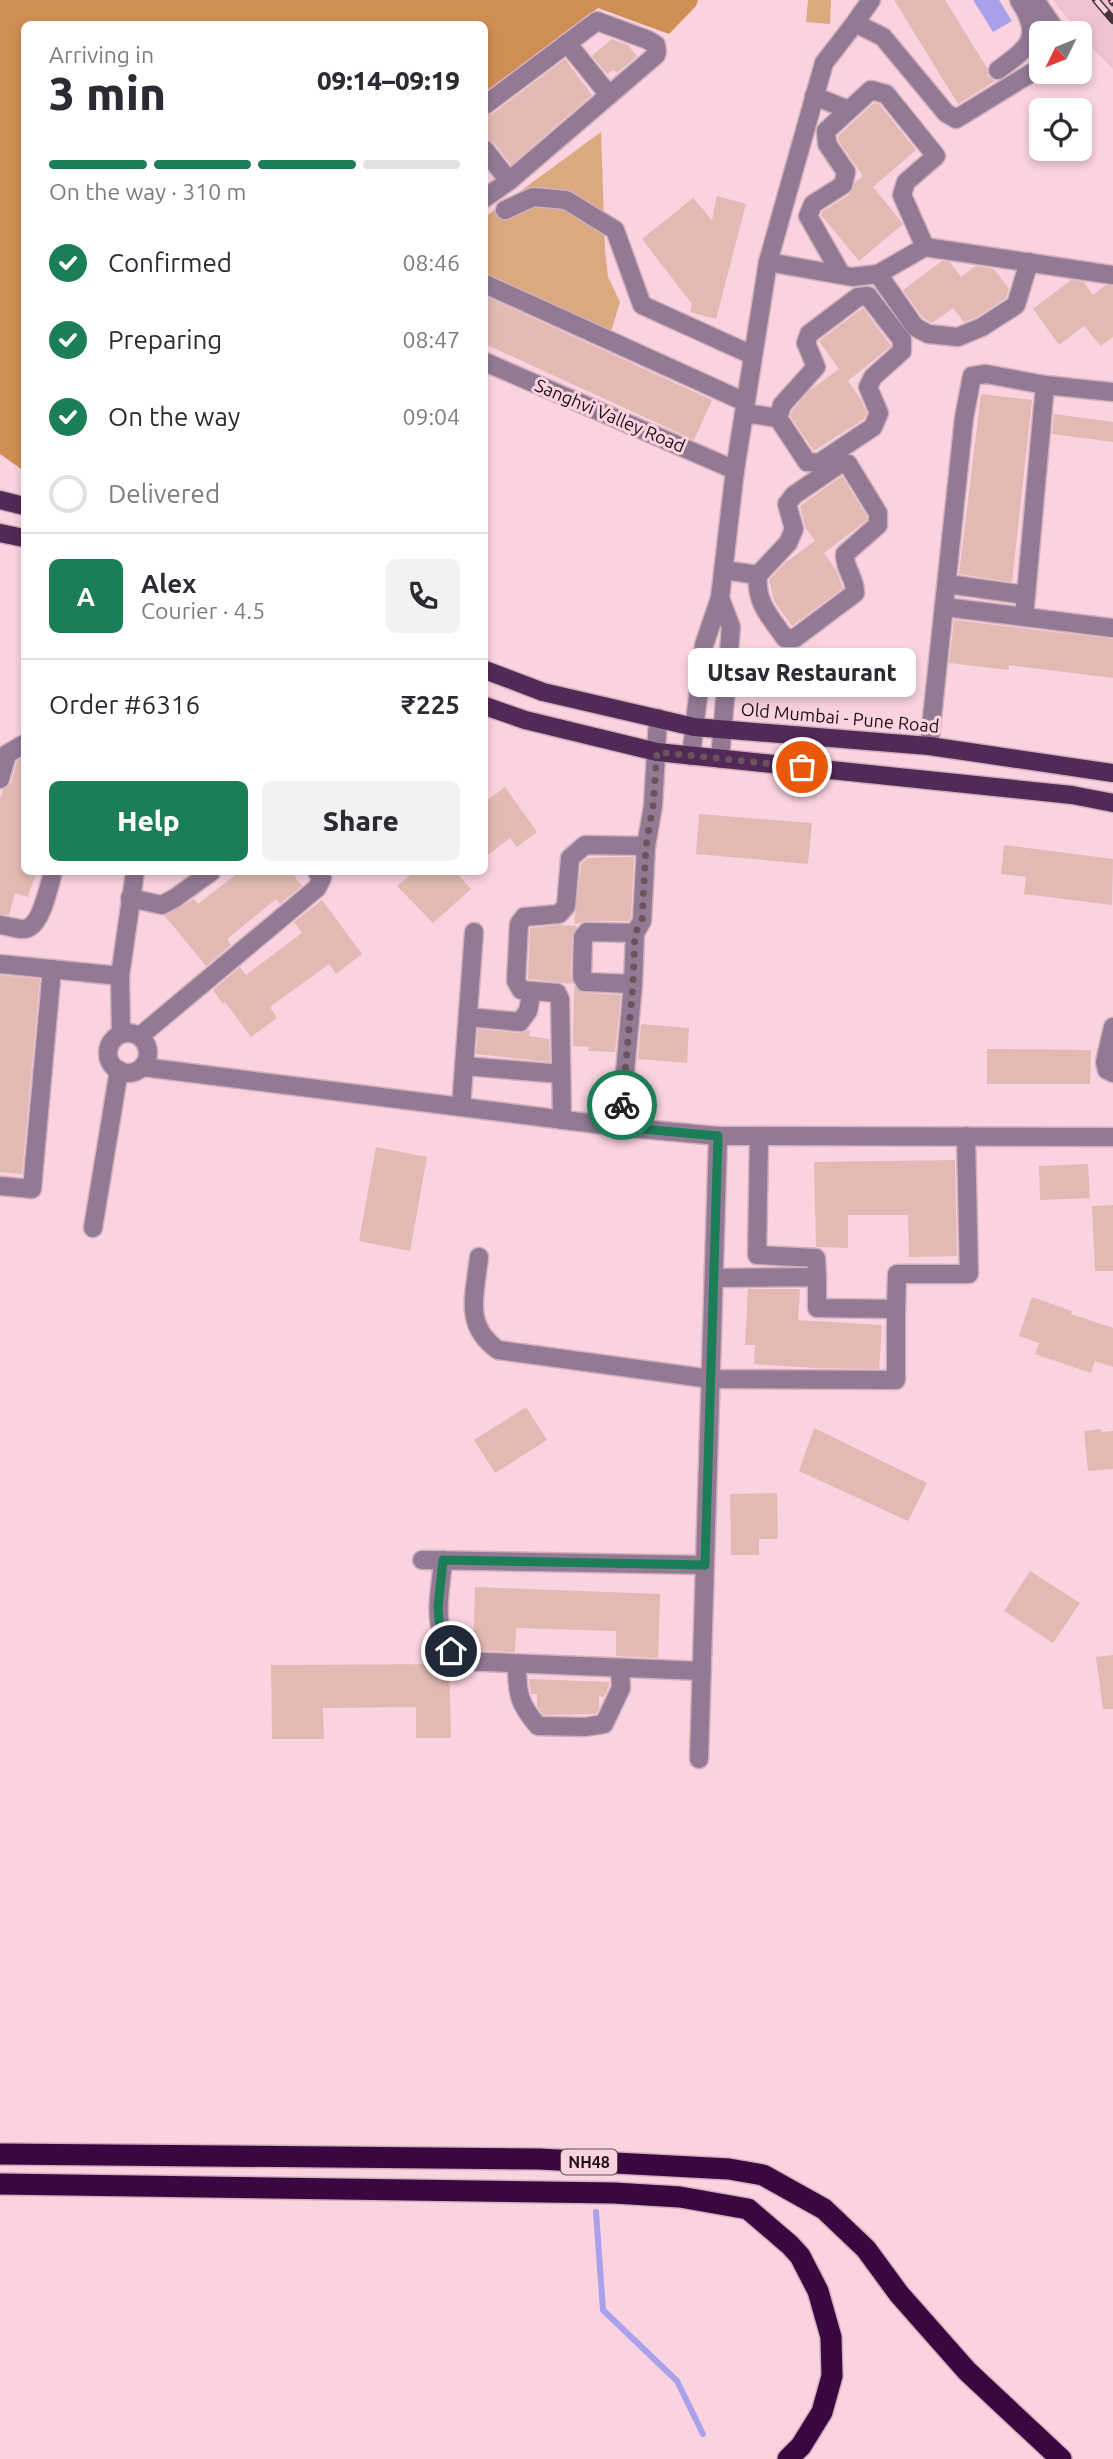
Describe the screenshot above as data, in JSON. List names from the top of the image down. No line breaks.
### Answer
{"streets":{"highway":["NH48"],"main road":["Old Mumbai - Pune Road"],"street":["Sanghvi Valley Road"]},"places":["Utsav Restaurant"],"north":"bottom left","page":{"heading":["3 min","Arriving in","09:14–09:19"],"panel":["Alex","Courier · 4.5","Order #6316","₹225"],"bar":"On the way · 310 m","list":[["Confirmed","08:46"],["Preparing","08:47"],["On the way","09:04"],"Delivered"],"round":"A","bubble":"Utsav Restaurant","buttons":["Help","Share"]}}
